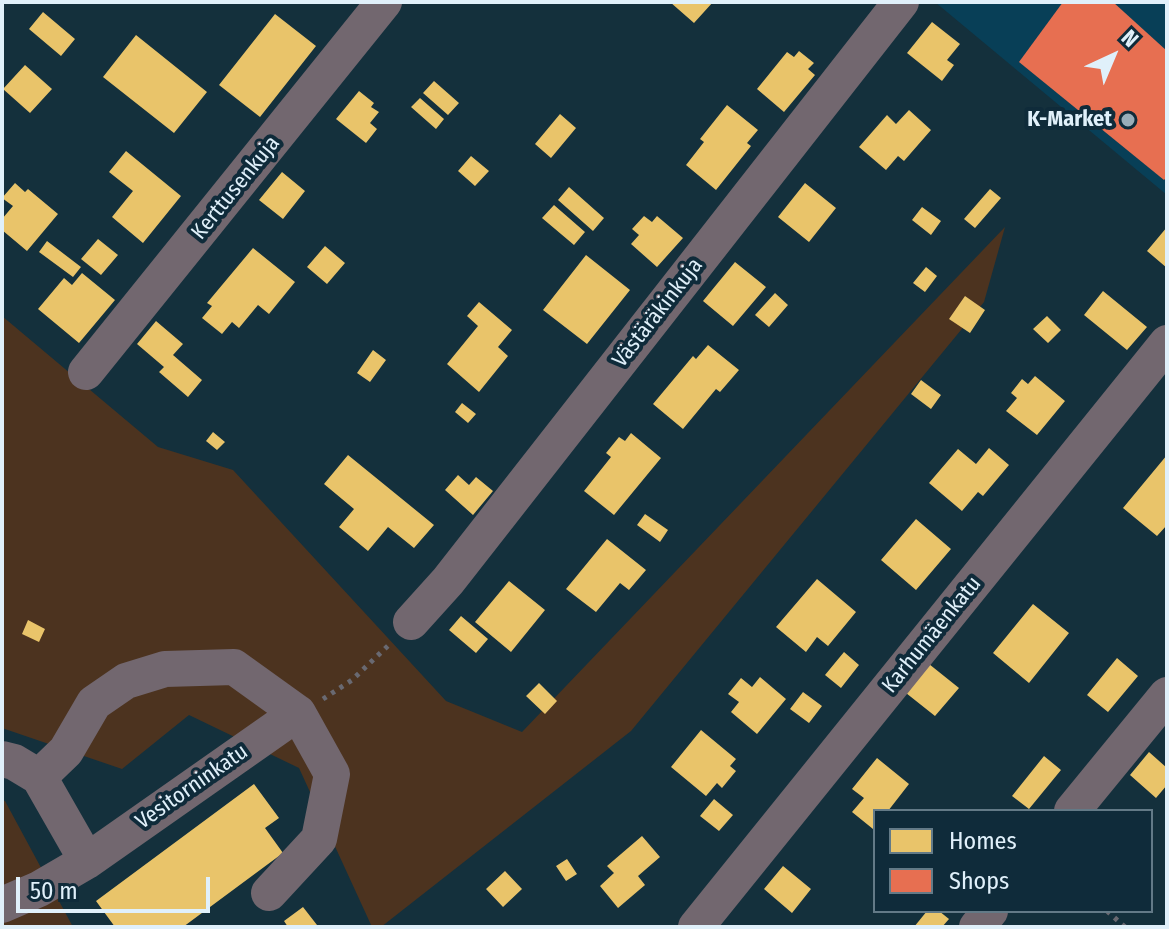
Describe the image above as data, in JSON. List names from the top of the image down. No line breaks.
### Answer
{"streets":{"street":["Kerttusenkuja","Västäräkinkuja","Karhumäenkatu","Vesitorninkatu"]},"places":["K-Market"],"legend":["Homes","Shops"],"scale_bar":"50 m","north":"top right"}
